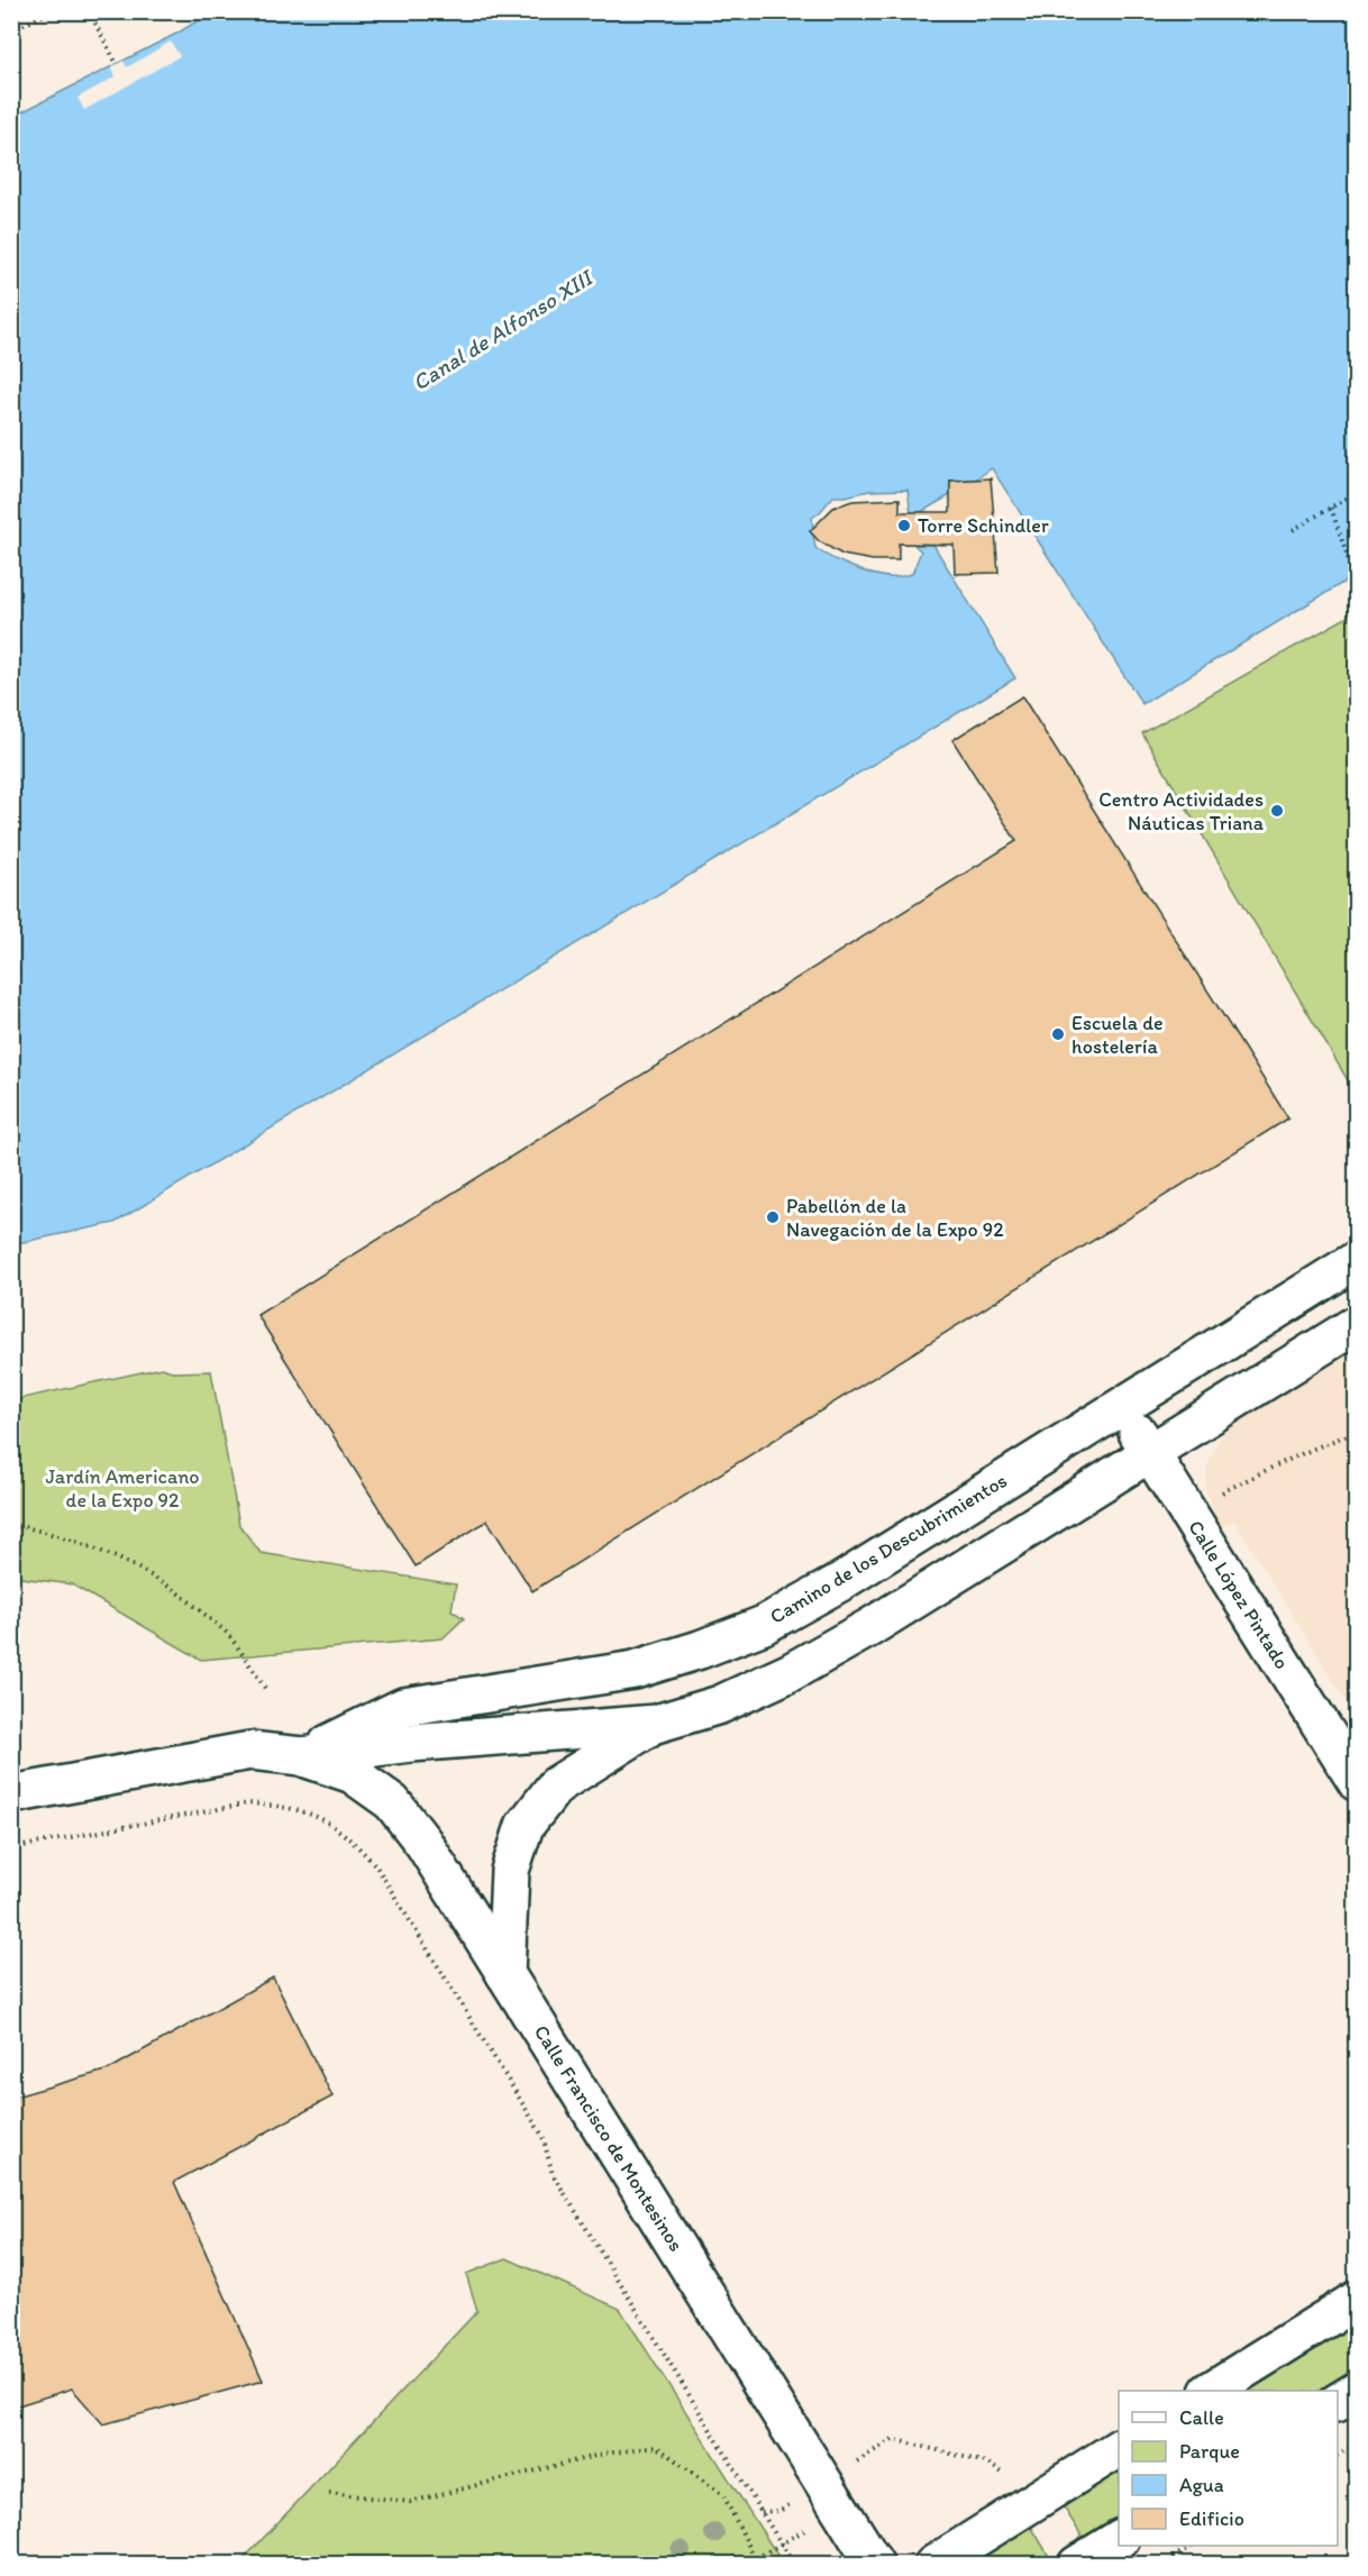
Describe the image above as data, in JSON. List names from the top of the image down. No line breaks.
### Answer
{"streets":{"street":["Camino de los Descubrimientos","Calle López Pintado","Calle Francisco de Montesinos"]},"crossings":[["Camino de los Descubrimientos","Calle López Pintado"],["Camino de los Descubrimientos","Calle Francisco de Montesinos"]],"water":["Canal de Alfonso XIII"],"parks":["Jardín Americano de la Expo 92"],"places":["Torre Schindler","Centro Actividades Náuticas Triana","Escuela de hostelería","Pabellón de la Navegación de la Expo 92"],"legend":["Calle","Parque","Agua","Edificio"]}
